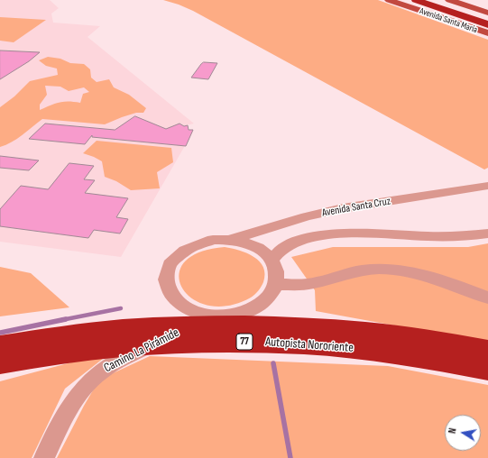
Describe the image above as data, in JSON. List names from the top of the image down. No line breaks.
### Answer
{"streets":{"highway":["77","Autopista Nororiente"],"main road":["Avenida Santa María"],"street":["Avenida Santa Cruz","Camino La Pirámide"]},"crossings":[["Avenida Santa Cruz","Camino La Pirámide"]],"north":"left"}
